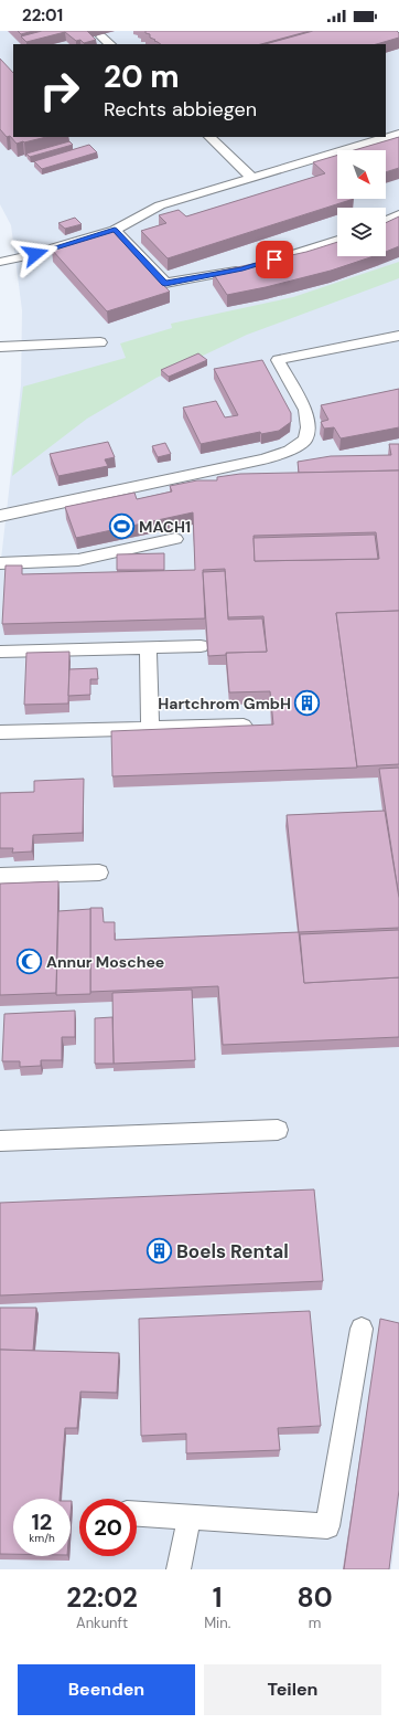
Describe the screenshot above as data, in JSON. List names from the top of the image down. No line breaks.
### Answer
{"places":{"sports":["MACH1"],"building":["Hartchrom GmbH","Boels Rental"],"mosque":["Annur Moschee"]},"north":"bottom right","page":{"status":"22:01","turn":["20 m","Rechts abbiegen"],"speed":"12 km/h","limit":"20","eta":["22:02","Ankunft","1","Min.","80","m"],"buttons":["Beenden","Teilen"]}}
